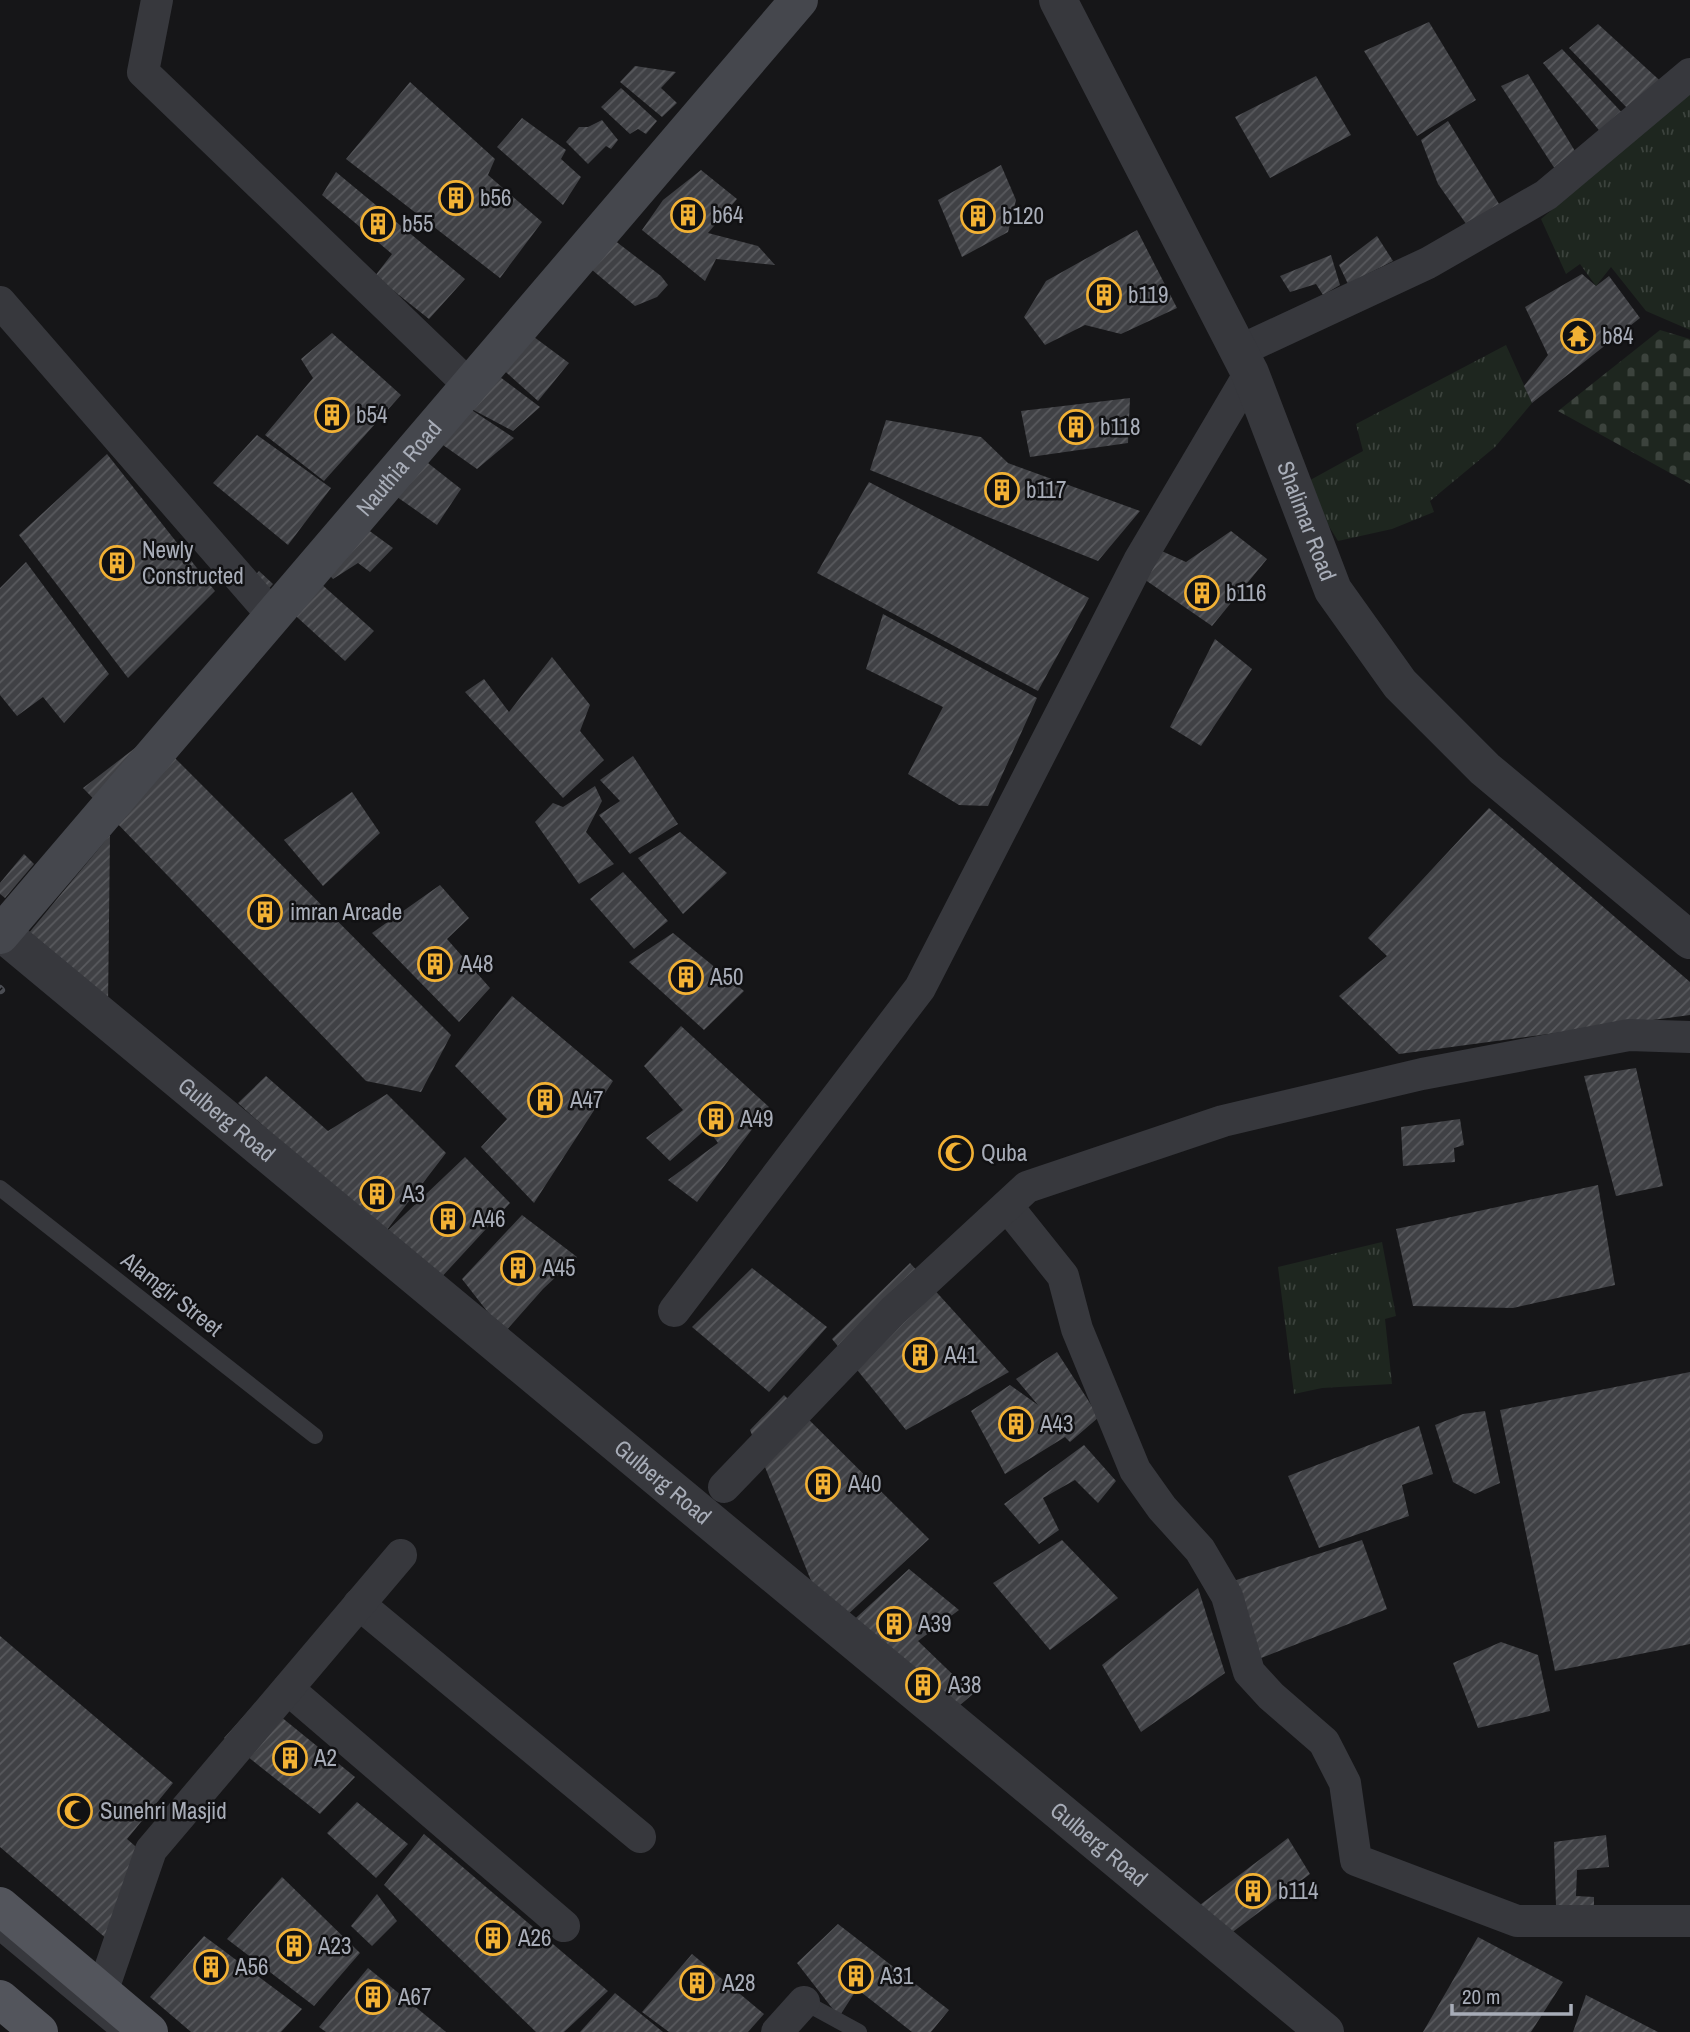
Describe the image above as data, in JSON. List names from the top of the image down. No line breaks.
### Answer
{"streets":{"main road":["Nauthia Road"],"street":["Shalimar Road","Gulberg Road"],"lane":["Alamgir Street"]},"crossings":[["Nauthia Road","Gulberg Road"]],"places":{"building":["b56","b64","b120","b55","b119","b54","b118","b117","Newly Constructed","b116","imran Arcade","A48","A50","A47","A49","A3","A46","A45","A41","A43","A40","A39","A38","A2","b114","A26","A23","A56","A31","A28","A67"],"temple":["b84"],"mosque":["Quba","Sunehri Masjid"]},"scale_bar":"20 m"}
